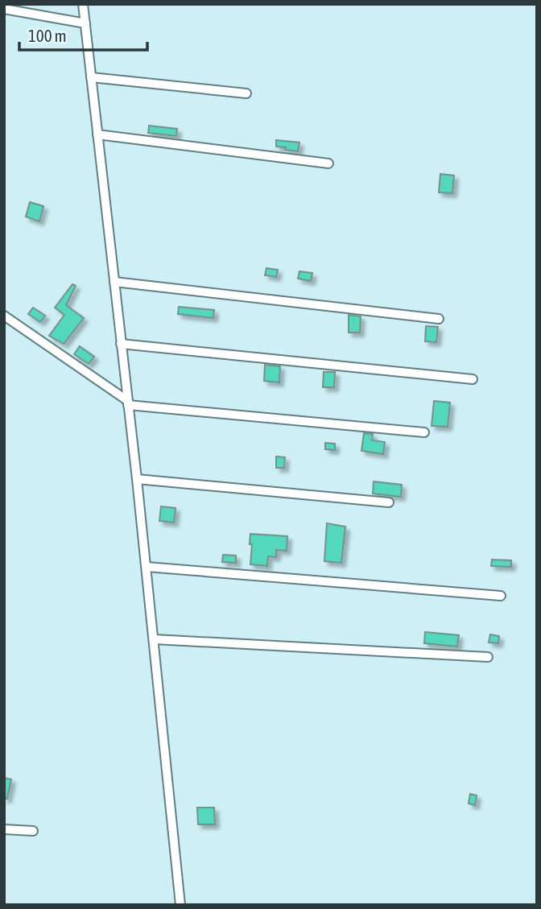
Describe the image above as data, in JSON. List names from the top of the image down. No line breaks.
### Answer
{"scale_bar":"100 m"}
